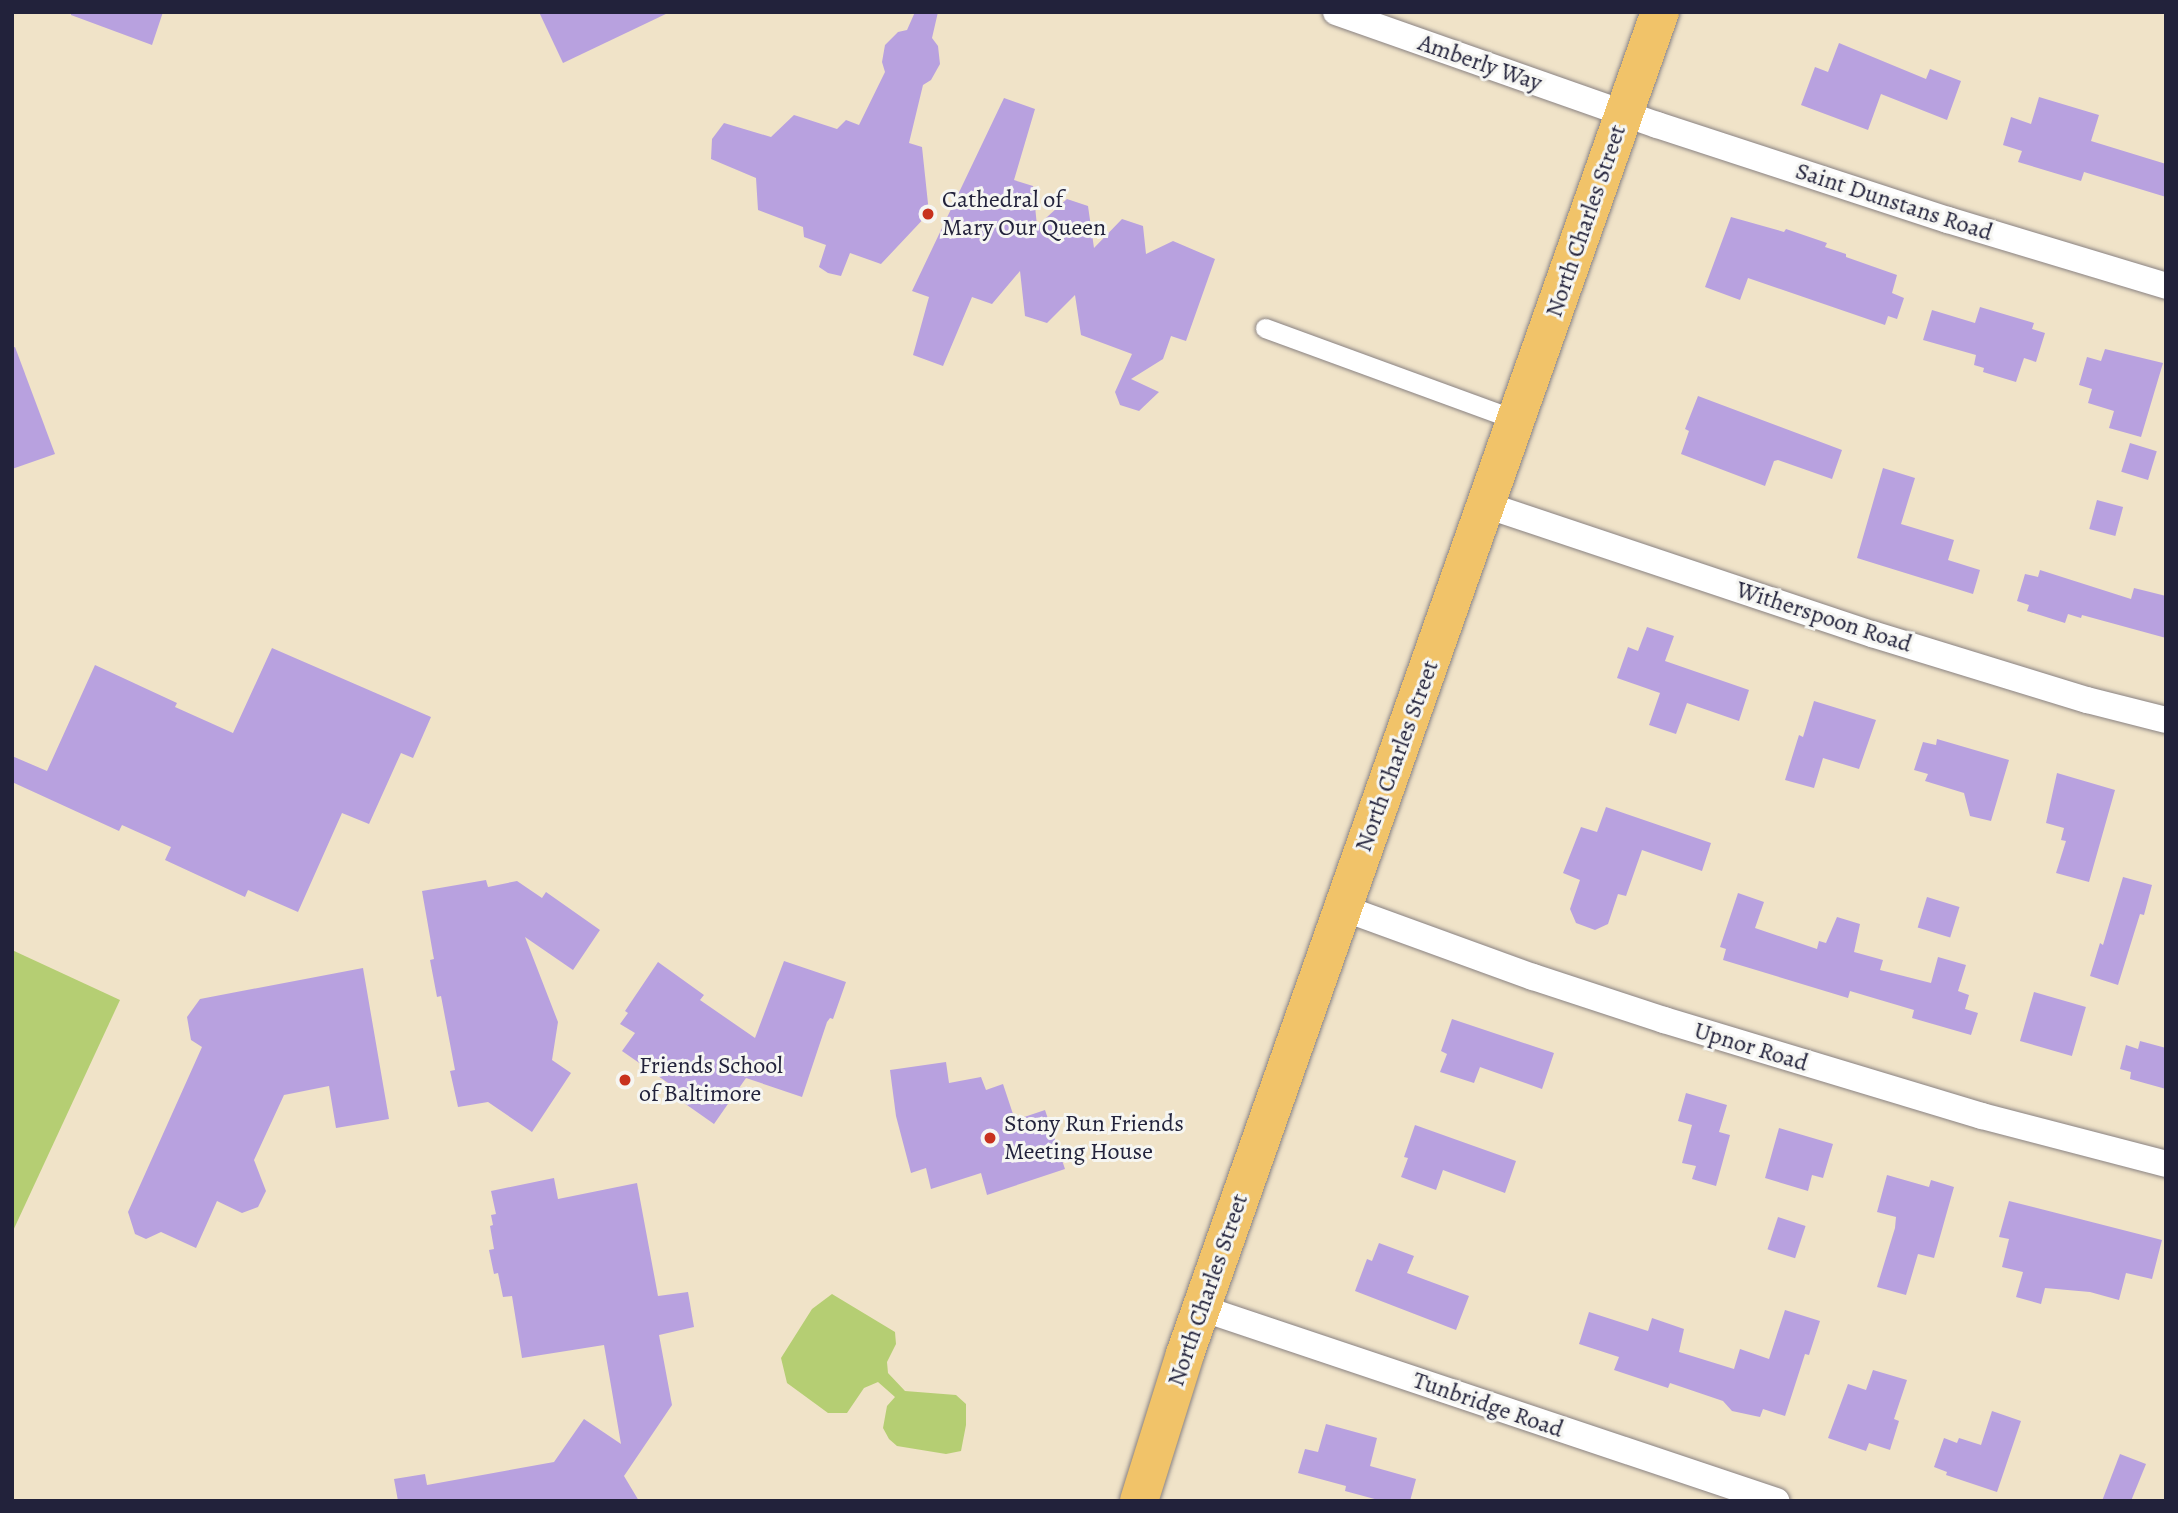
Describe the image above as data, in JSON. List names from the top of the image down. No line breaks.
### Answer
{"streets":{"main road":["North Charles Street"],"street":["Amberly Way","Saint Dunstans Road","Witherspoon Road","Upnor Road","Tunbridge Road"]},"crossings":[["Amberly Way","Saint Dunstans Road"],["Amberly Way","North Charles Street"],["Saint Dunstans Road","North Charles Street"],["North Charles Street","Witherspoon Road"],["North Charles Street","Upnor Road"],["North Charles Street","Tunbridge Road"]],"places":["Cathedral of Mary Our Queen","Friends School of Baltimore","Stony Run Friends Meeting House"]}
